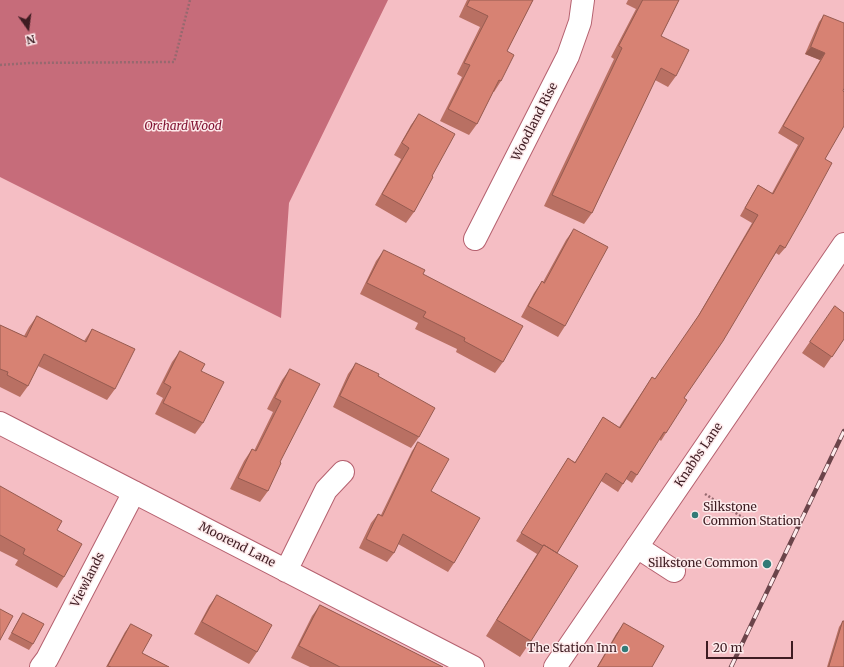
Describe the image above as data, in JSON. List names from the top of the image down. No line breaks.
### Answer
{"streets":{"street":["Woodland Rise","Knabbs Lane","Moorend Lane","Viewlands"]},"crossings":[["Moorend Lane","Viewlands"]],"parks":["Orchard Wood"],"places":["Silkstone Common Station","Silkstone Common","The Station Inn"],"scale_bar":"20 m","north":"bottom"}
